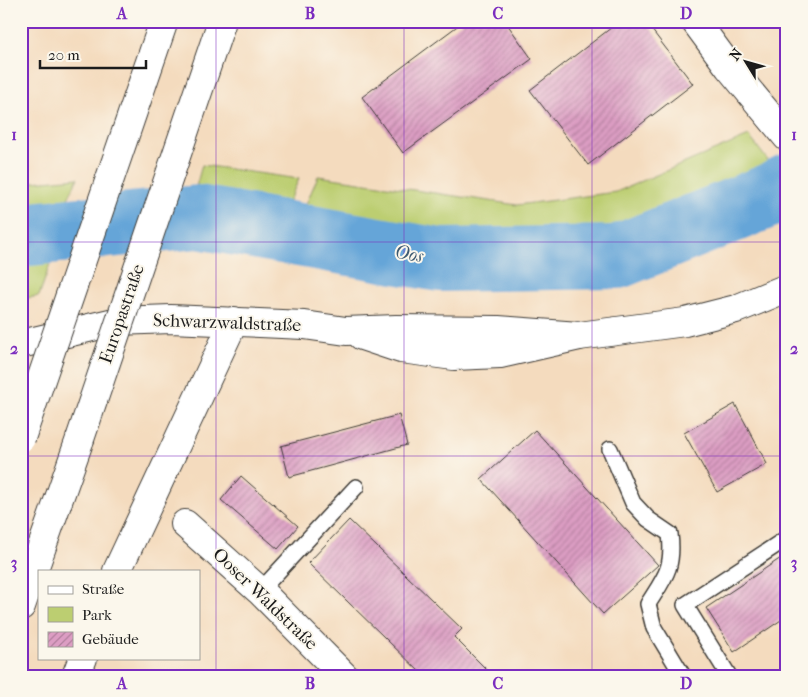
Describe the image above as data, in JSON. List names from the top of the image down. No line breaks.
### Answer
{"streets":{"main road":["Europastraße","Schwarzwaldstraße","Ooser Waldstraße"]},"water":["Oos"],"legend":["Straße","Park","Gebäude"],"scale_bar":"20 m","north":"top left","grid":{"columns":["A","B","C","D"],"rows":["1","2","3"]}}
